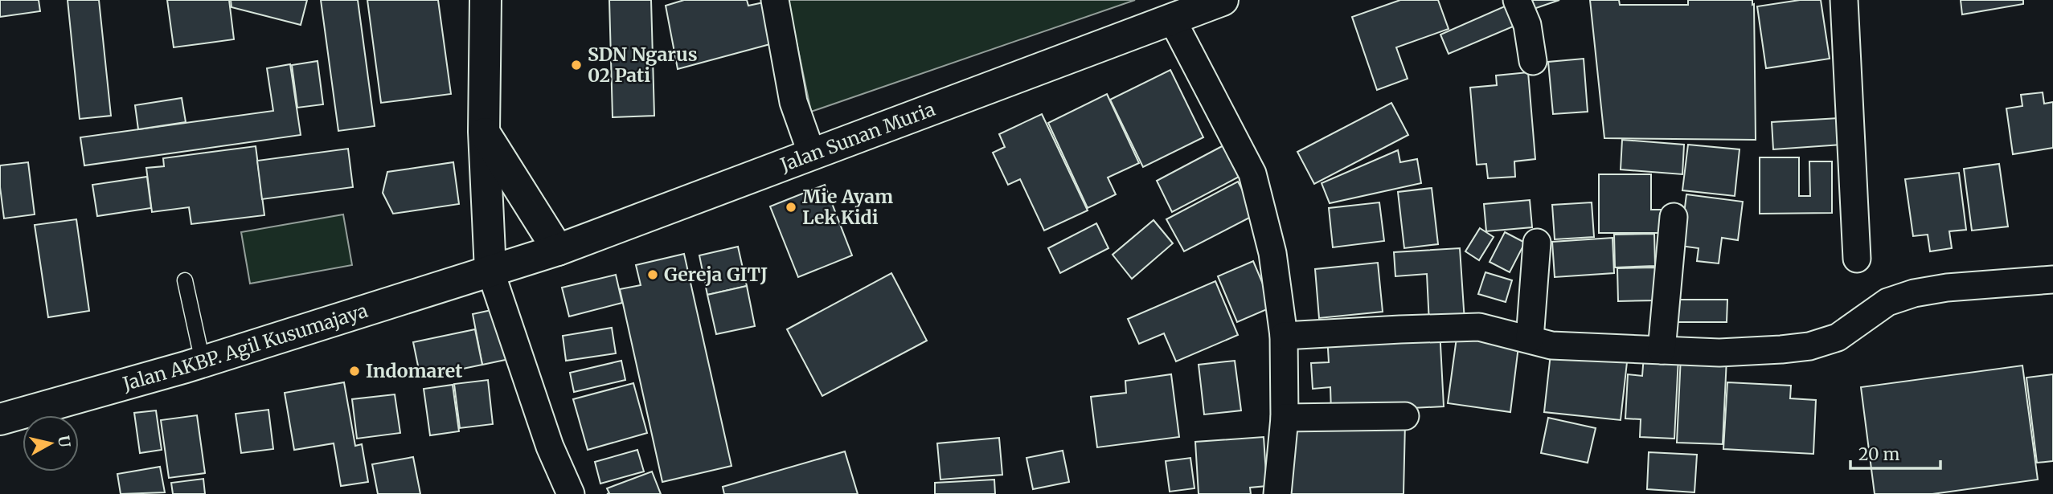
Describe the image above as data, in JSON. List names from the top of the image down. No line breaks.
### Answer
{"streets":{"main road":["Jalan Sunan Muria","Jalan AKBP. Agil Kusumajaya"]},"crossings":[["Jalan Sunan Muria","Jalan AKBP. Agil Kusumajaya"]],"places":["SDN Ngarus 02 Pati","Mie Ayam Lek Kidi","Gereja GITJ","Indomaret"],"scale_bar":"20 m","north":"right"}
